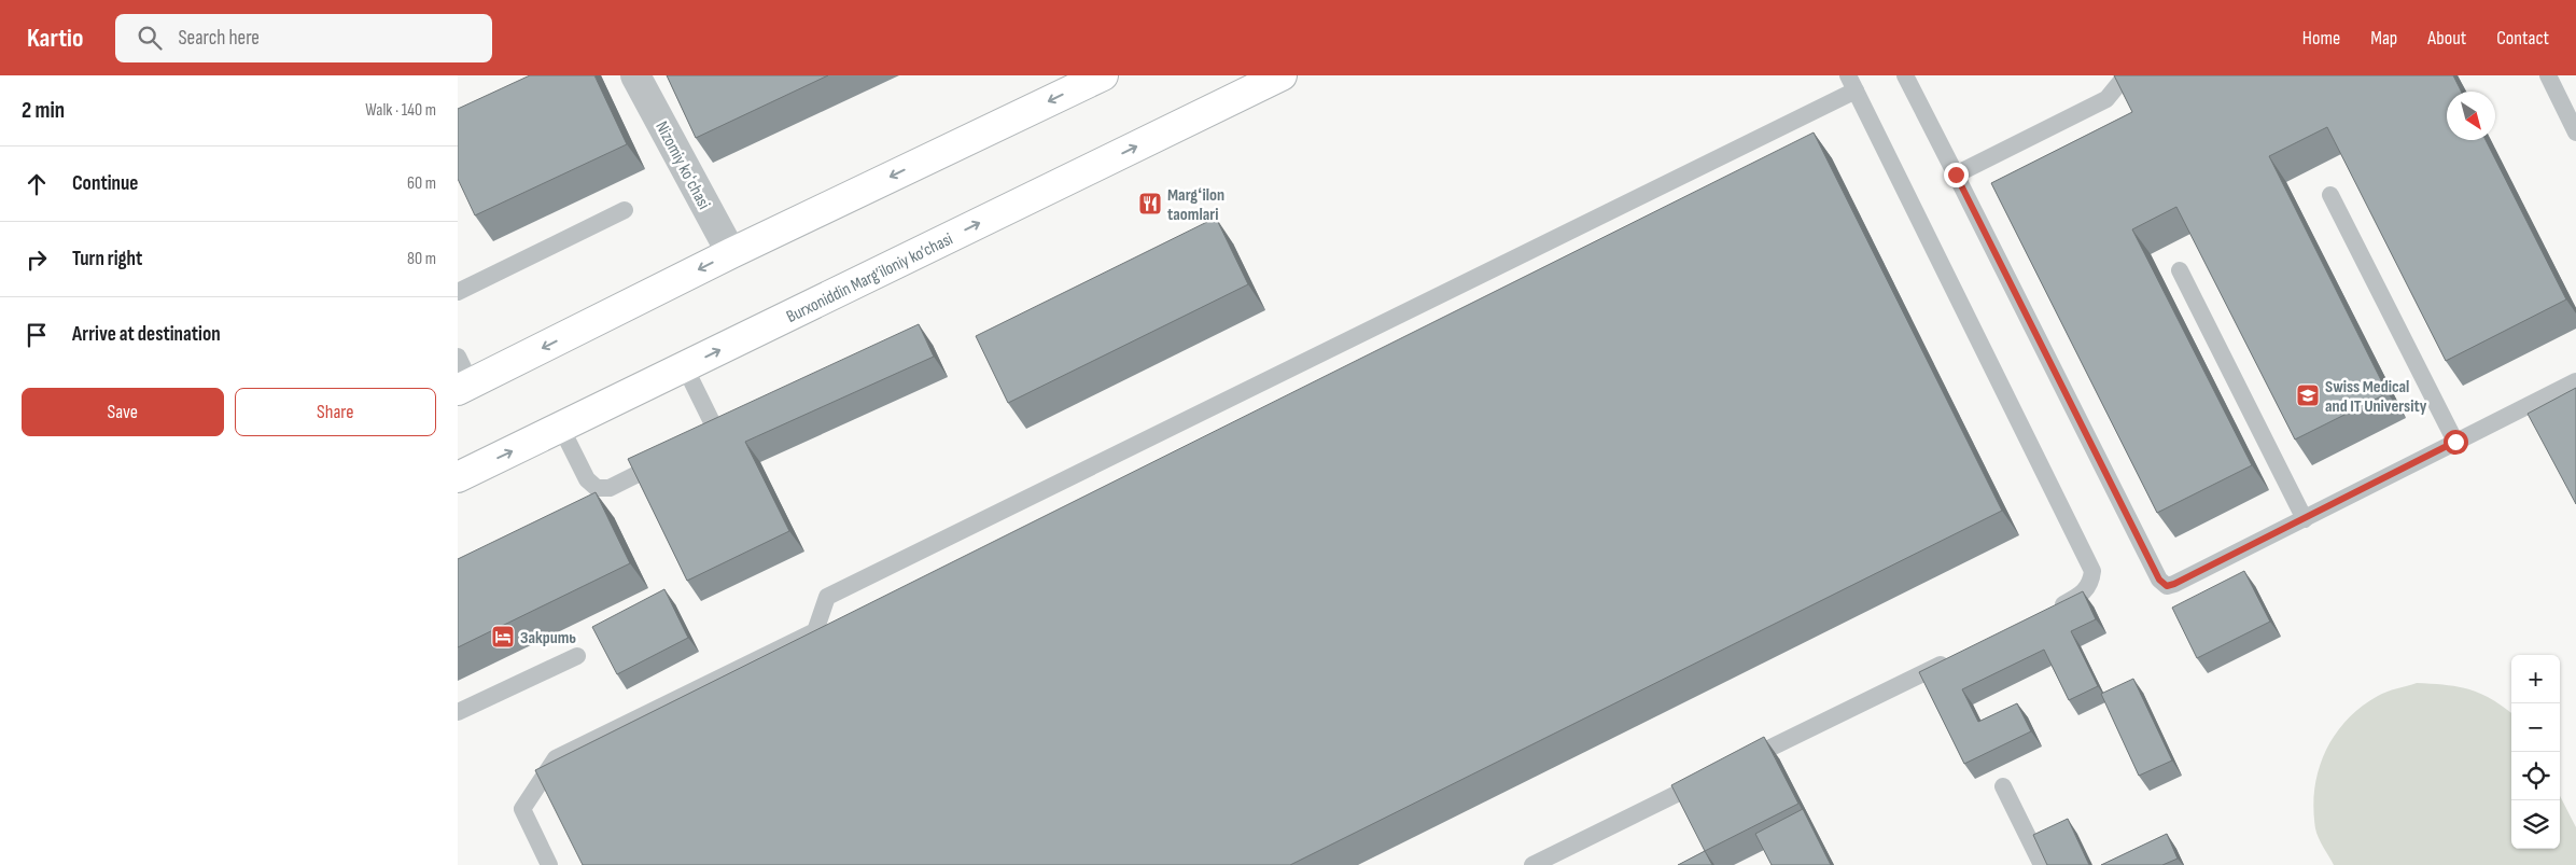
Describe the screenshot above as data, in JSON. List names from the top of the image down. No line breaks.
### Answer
{"streets":{"main road":["Burxoniddin Marg’iloniy ko’chasi"],"street":["Nizomiy koʻchasi"]},"places":{"restaurant":["Margʻilon taomlari"],"school or university":["Swiss Medical and IT University"],"hotel":["Закрить"]},"north":"bottom right","page":{"header":"Kartio","search":"Search here","nav":["Home","Map","About","Contact"],"heading":["2 min","Walk · 140 m"],"list":[["Continue","60 m"],["Turn right","80 m"],"Arrive at destination"],"buttons":["Save","Share"],"map_buttons":["+","−"]}}
